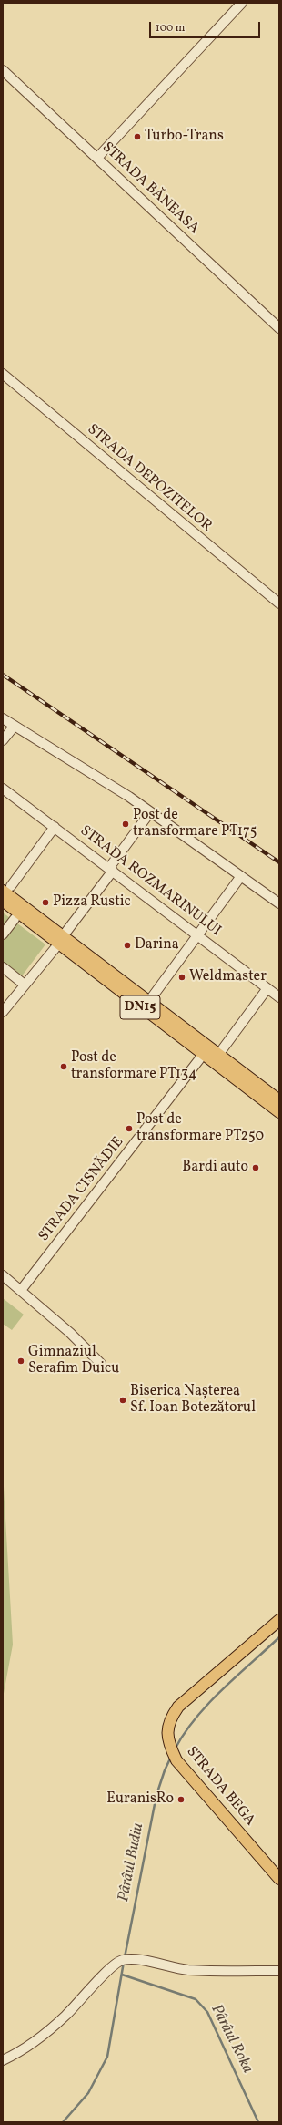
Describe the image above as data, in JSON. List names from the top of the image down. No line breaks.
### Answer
{"streets":{"main road":["DN15","STRADA BEGA"],"street":["STRADA BĂNEASA","STRADA DEPOZITELOR","STRADA ROZMARINULUI","STRADA CISNĂDIE"]},"crossings":[["DN15","STRADA CISNĂDIE"]],"water":["Pârâul Budiu","Pârâul Roka"],"places":["Turbo-Trans","Post de transformare PT175","Pizza Rustic","Darina","Weldmaster","Post de transformare PT134","Post de transformare PT250","Bardi auto","Gimnaziul Serafim Duicu","Biserica Nașterea Sf. Ioan Botezătorul","EuranisRo"],"scale_bar":"100 m"}
